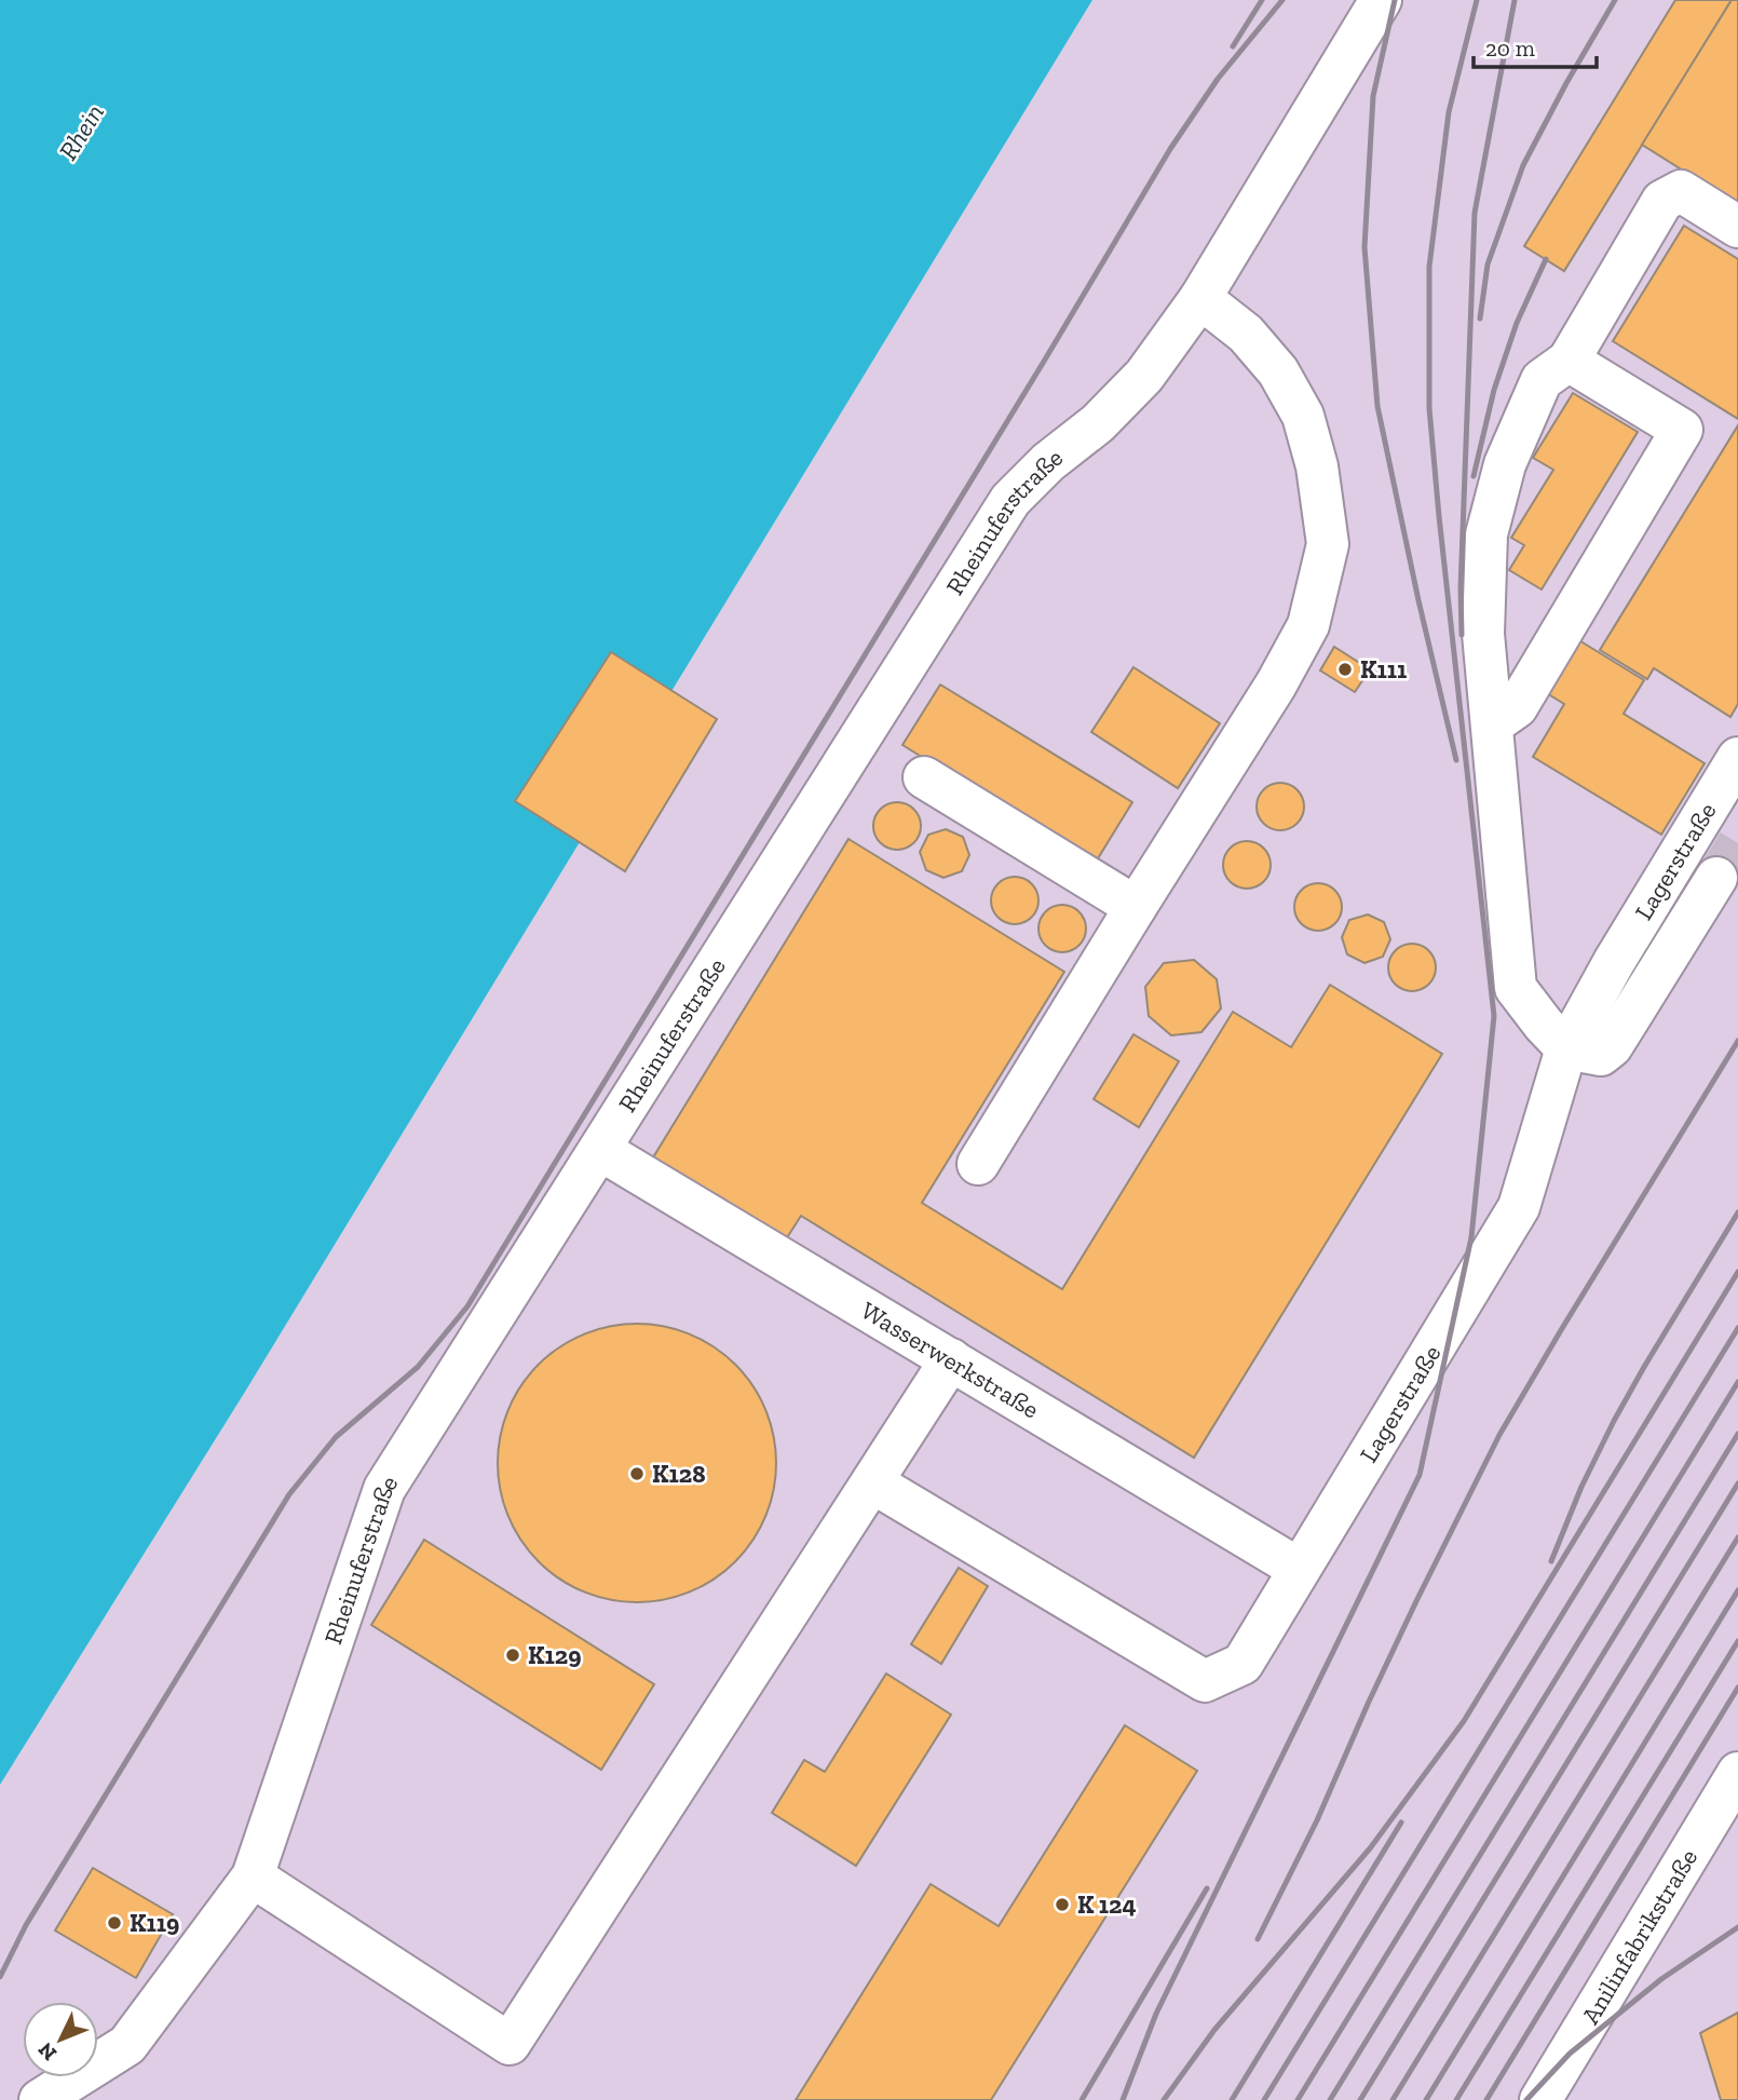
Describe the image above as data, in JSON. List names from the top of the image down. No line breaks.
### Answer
{"streets":{"street":["Rheinuferstraße","Lagerstraße","Wasserwerkstraße","Anilinfabrikstraße"]},"crossings":[["Rheinuferstraße","Wasserwerkstraße"],["Lagerstraße","Wasserwerkstraße"]],"water":["Rhein"],"places":["K111","K128","K129","K 124","K119"],"scale_bar":"20 m","north":"bottom left"}
